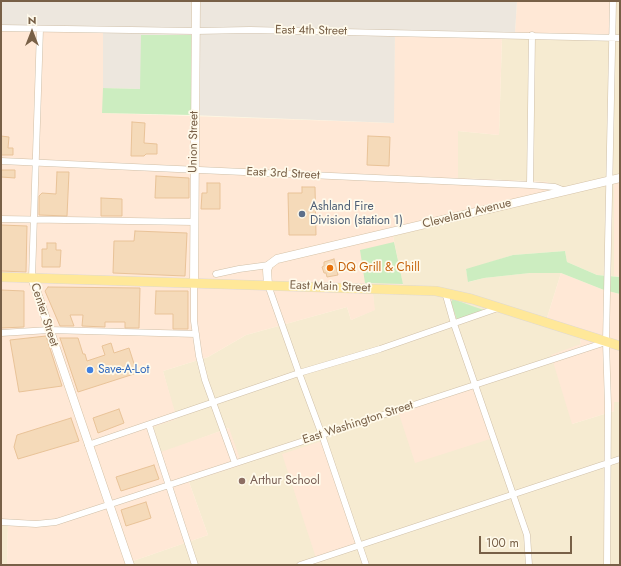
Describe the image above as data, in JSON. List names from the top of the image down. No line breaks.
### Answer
{"streets":{"main road":["Union Street","Cleveland Avenue","East Main Street","Center Street"],"street":["East 4th Street","East 3rd Street","East Washington Street"]},"crossings":[["East 4th Street","Union Street"],["East 4th Street","Center Street"],["Union Street","East 3rd Street"],["Union Street","East Main Street"],["East 3rd Street","Cleveland Avenue"],["East 3rd Street","Center Street"],["East Main Street","Center Street"],["East Main Street","East Washington Street"],["Center Street","East Washington Street"]],"places":["Ashland Fire Division (station 1)","DQ Grill & Chill","Save-A-Lot","Arthur School"],"scale_bar":"100 m","north":"top"}
